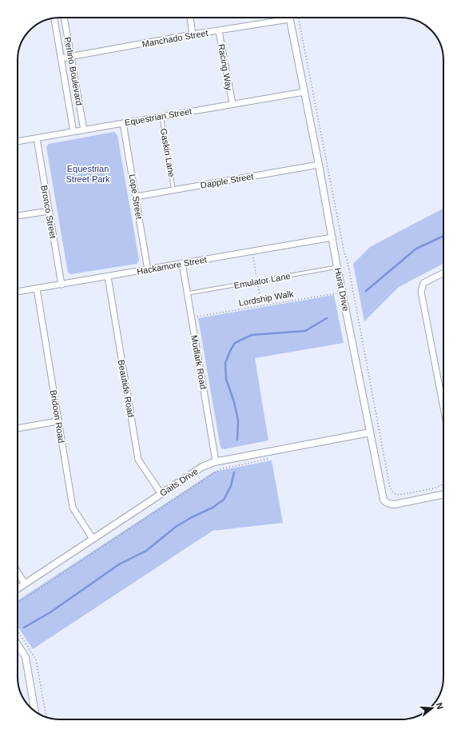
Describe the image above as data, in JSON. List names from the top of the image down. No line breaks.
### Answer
{"streets":{"street":["Manchado Street","Racing Way","Perlino Boulevard","Equestrian Street","Dapple Street","Lope Street","Bronco Street","Hackamore Street","Hurst Drive","Mudlark Road","Beautide Road","Bridoon Road","Gaits Drive"],"lane":["Gaskin Lane","Emulator Lane"],"path":["Lordship Walk"]},"crossings":[["Manchado Street","Racing Way"],["Manchado Street","Perlino Boulevard"],["Racing Way","Equestrian Street"],["Perlino Boulevard","Equestrian Street"],["Equestrian Street","Gaskin Lane"],["Equestrian Street","Lope Street"],["Equestrian Street","Bronco Street"],["Equestrian Street","Hurst Drive"],["Gaskin Lane","Dapple Street"],["Dapple Street","Lope Street"],["Dapple Street","Hurst Drive"],["Lope Street","Hackamore Street"],["Bronco Street","Hackamore Street"],["Hackamore Street","Hurst Drive"],["Hackamore Street","Mudlark Road"],["Hackamore Street","Beautide Road"],["Hackamore Street","Bridoon Road"],["Emulator Lane","Hurst Drive"],["Emulator Lane","Mudlark Road"],["Hurst Drive","Lordship Walk"],["Hurst Drive","Gaits Drive"],["Lordship Walk","Mudlark Road"],["Mudlark Road","Gaits Drive"],["Beautide Road","Gaits Drive"],["Bridoon Road","Gaits Drive"]],"parks":["Equestrian Street Park"],"north":"right"}
